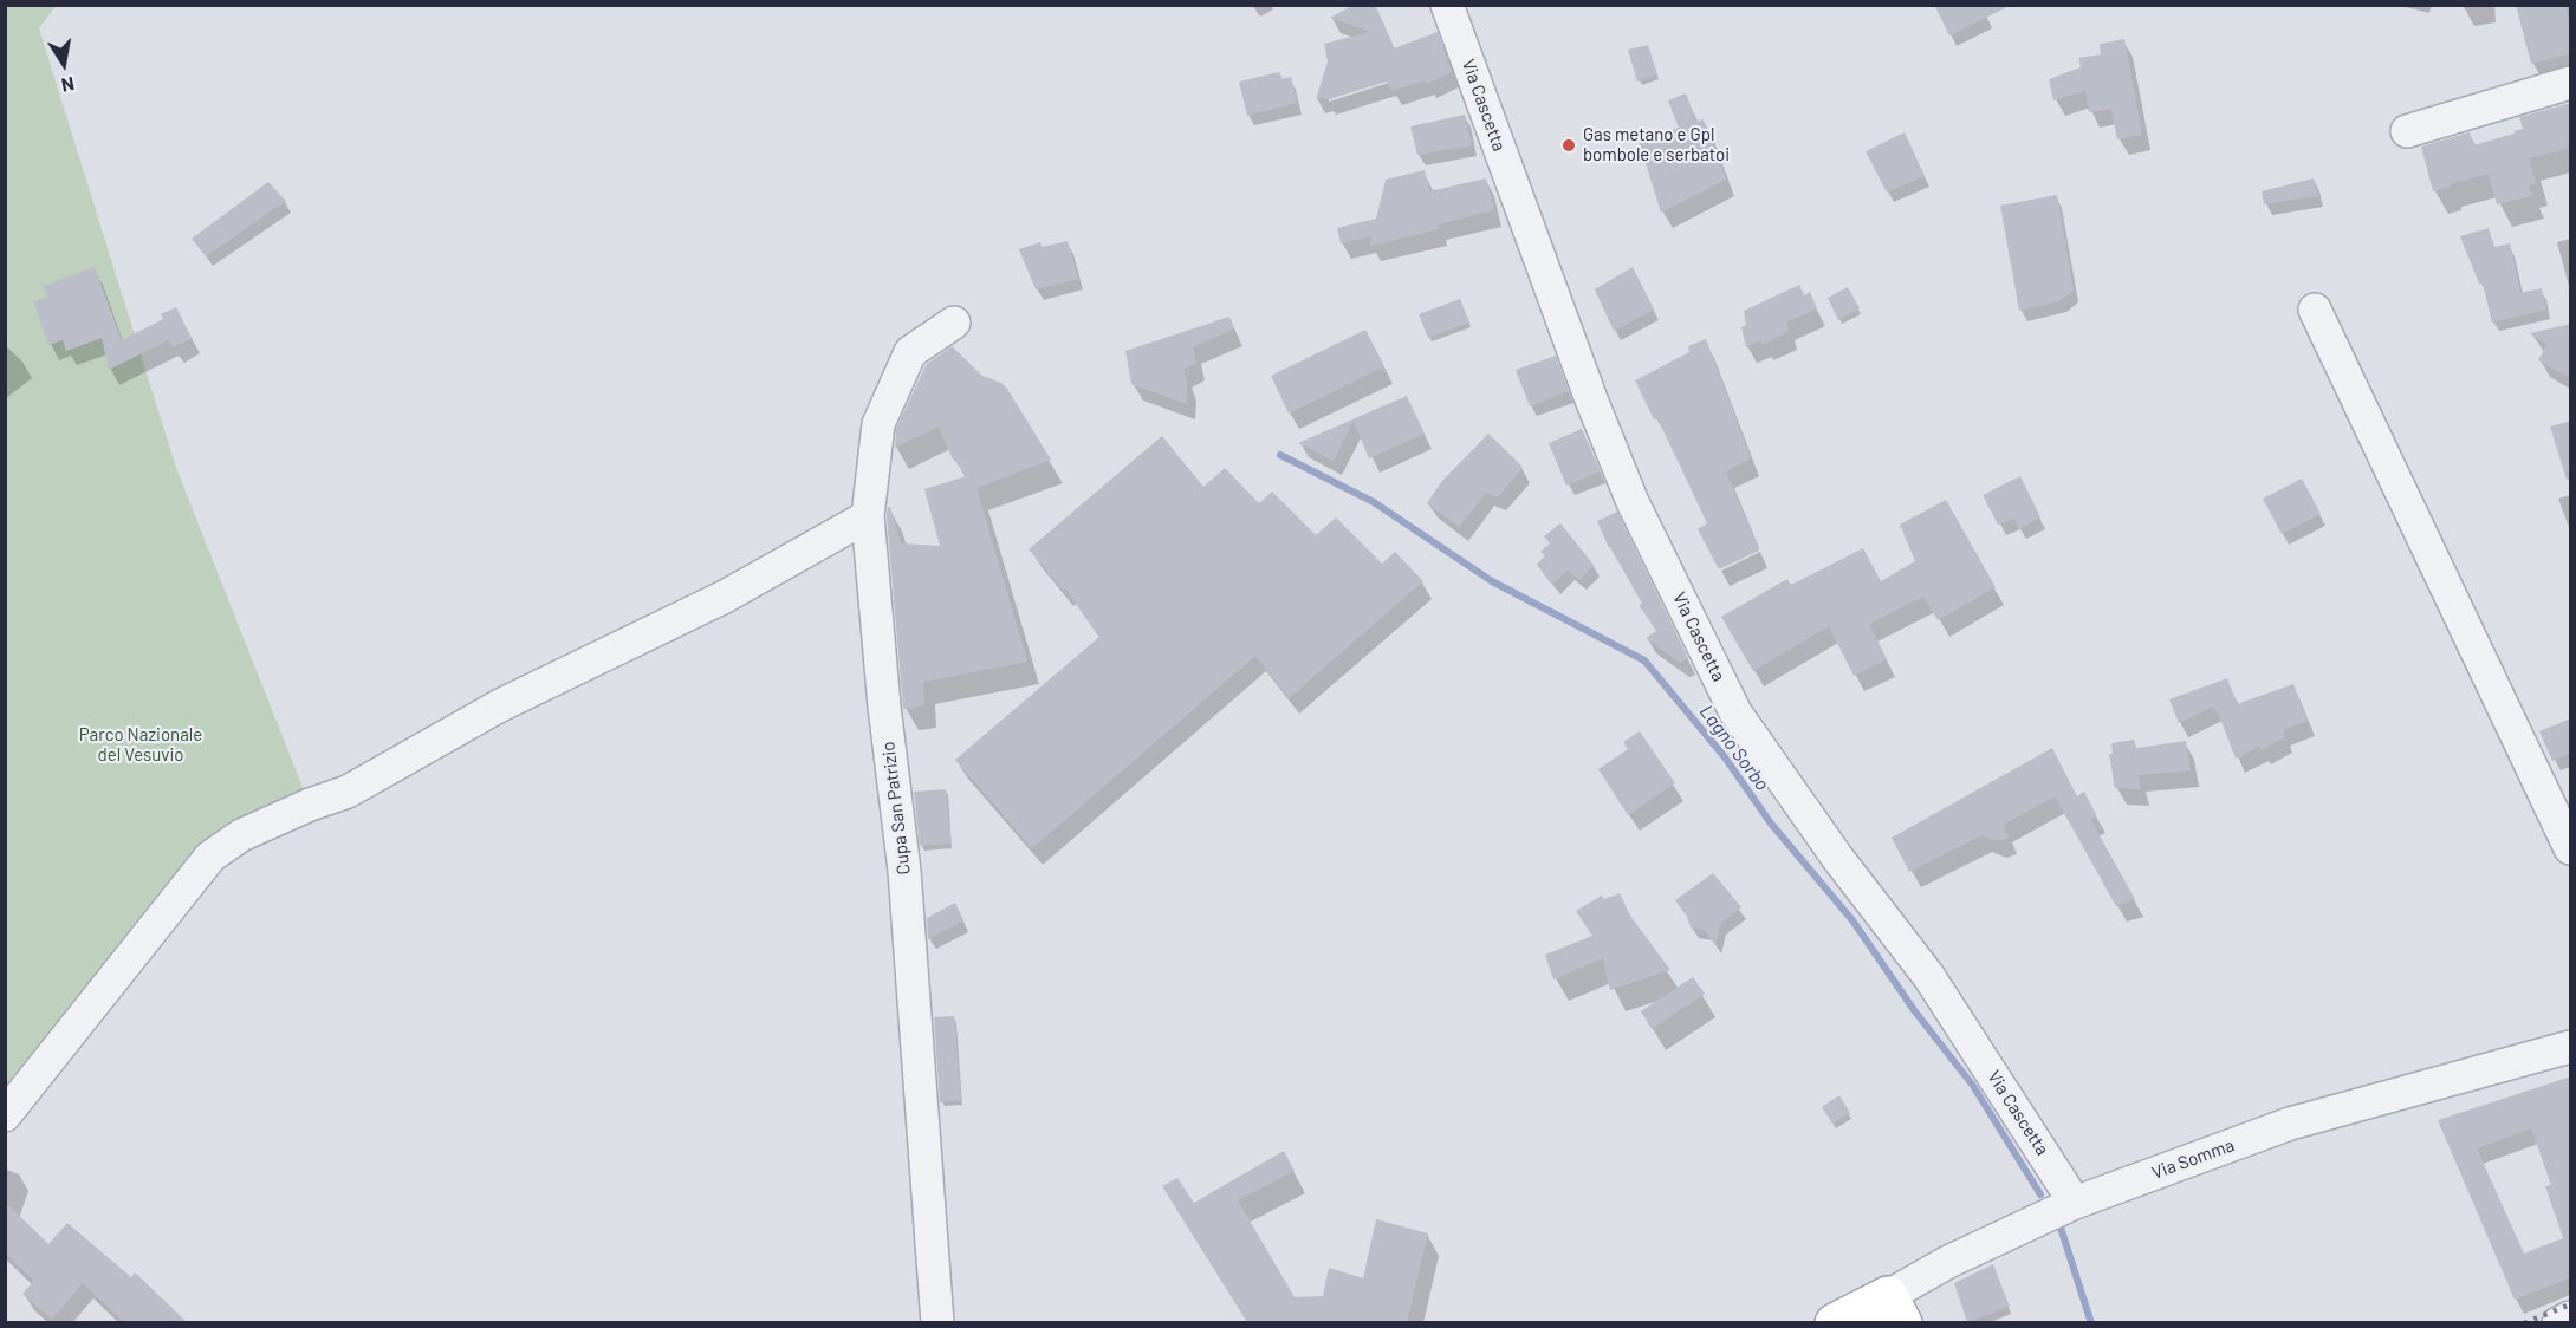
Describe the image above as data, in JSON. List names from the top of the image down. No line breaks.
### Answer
{"streets":{"main road":["Via Somma"],"street":["Via Cascetta","Cupa San Patrizio"]},"crossings":[["Via Cascetta","Via Somma"]],"water":["Lagno Sorbo"],"parks":["Parco Nazionale del Vesuvio"],"places":["Gas metano e Gpl bombole e serbatoi"],"north":"bottom"}
